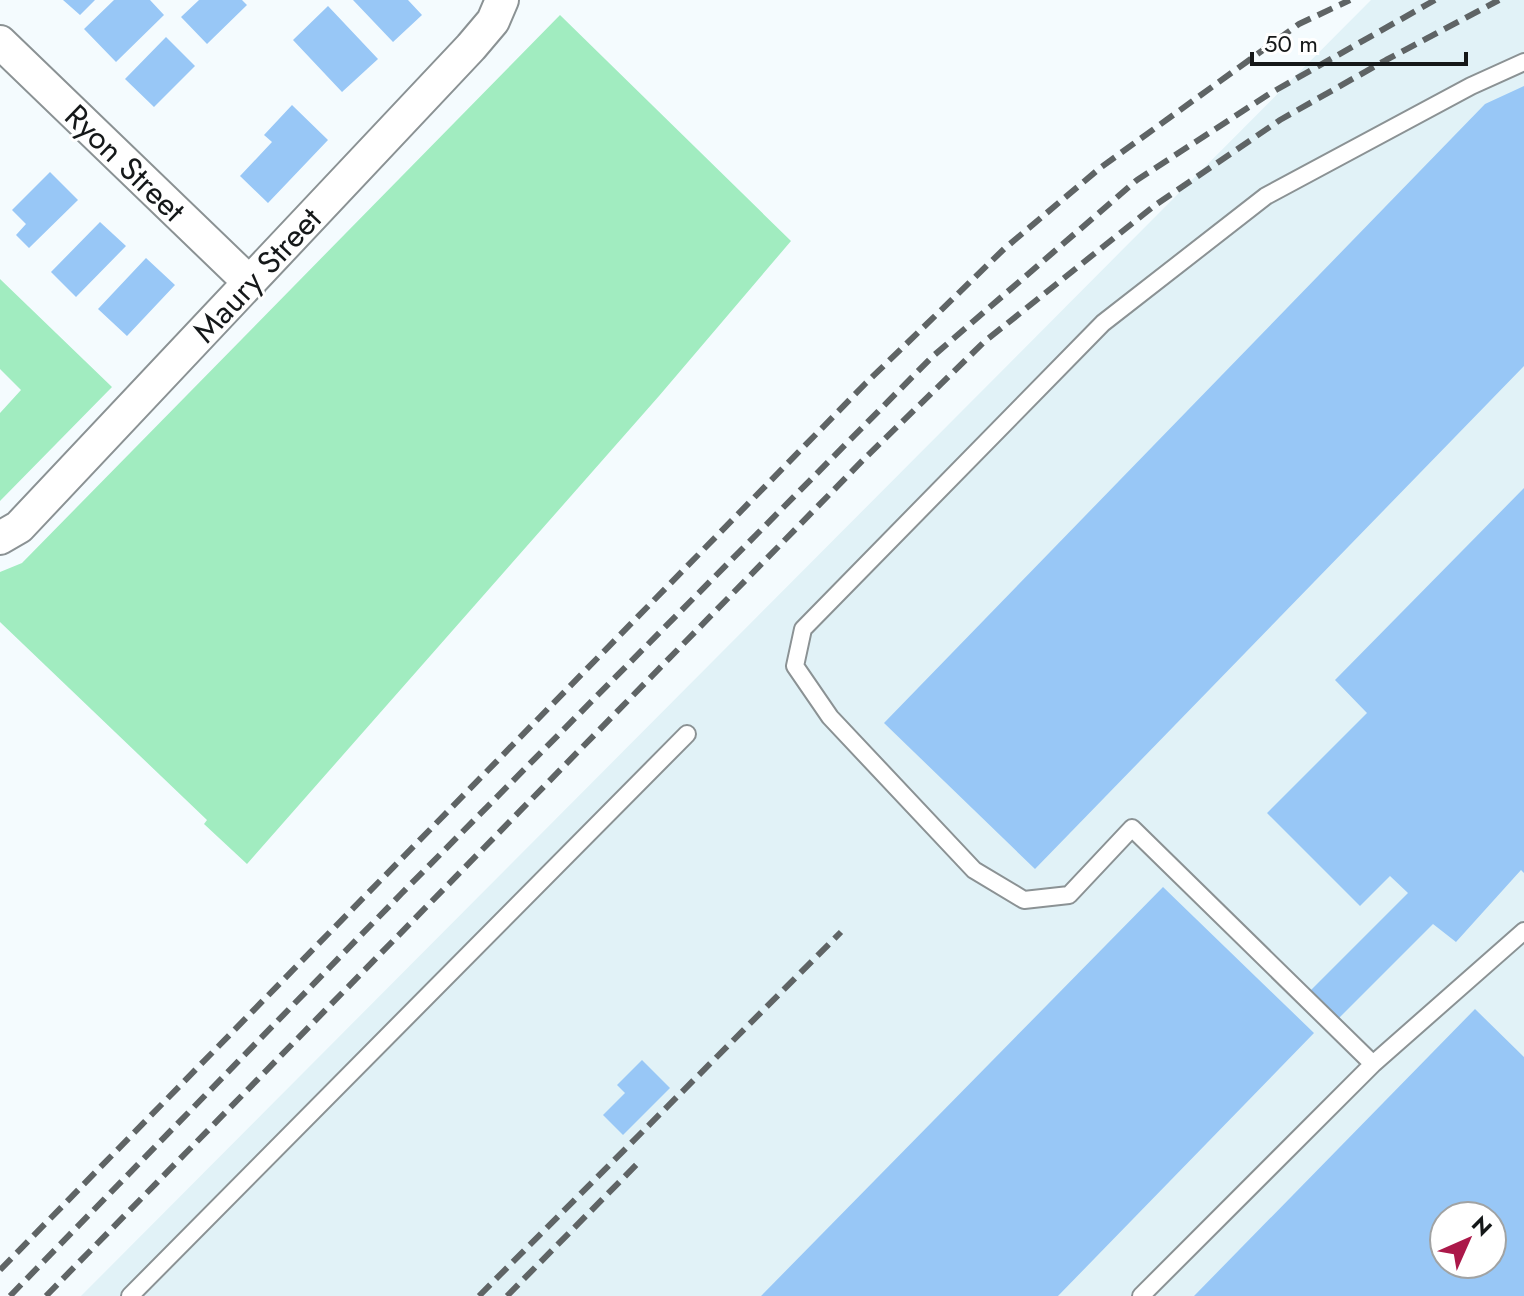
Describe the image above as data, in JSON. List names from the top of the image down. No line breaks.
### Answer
{"streets":{"street":["Ryon Street","Maury Street"]},"crossings":[["Ryon Street","Maury Street"]],"scale_bar":"50 m","north":"top right"}
